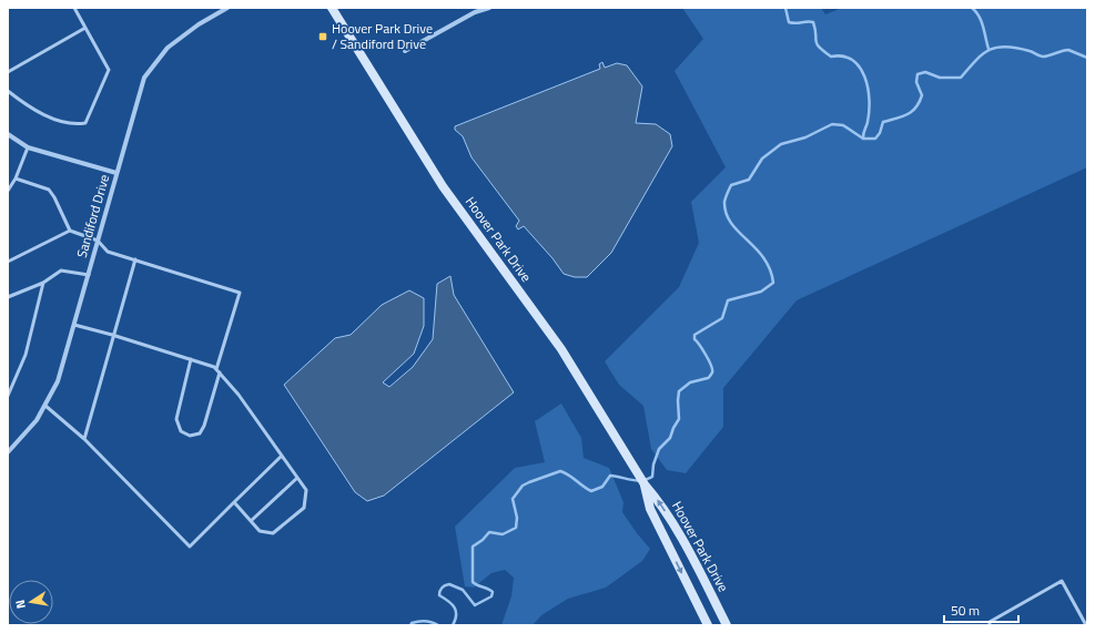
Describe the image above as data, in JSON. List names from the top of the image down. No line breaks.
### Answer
{"streets":{"street":["Sandiford Drive","Hoover Park Drive"]},"places":{"transit":["Hoover Park Drive / Sandiford Drive"]},"scale_bar":"50 m","north":"left"}
